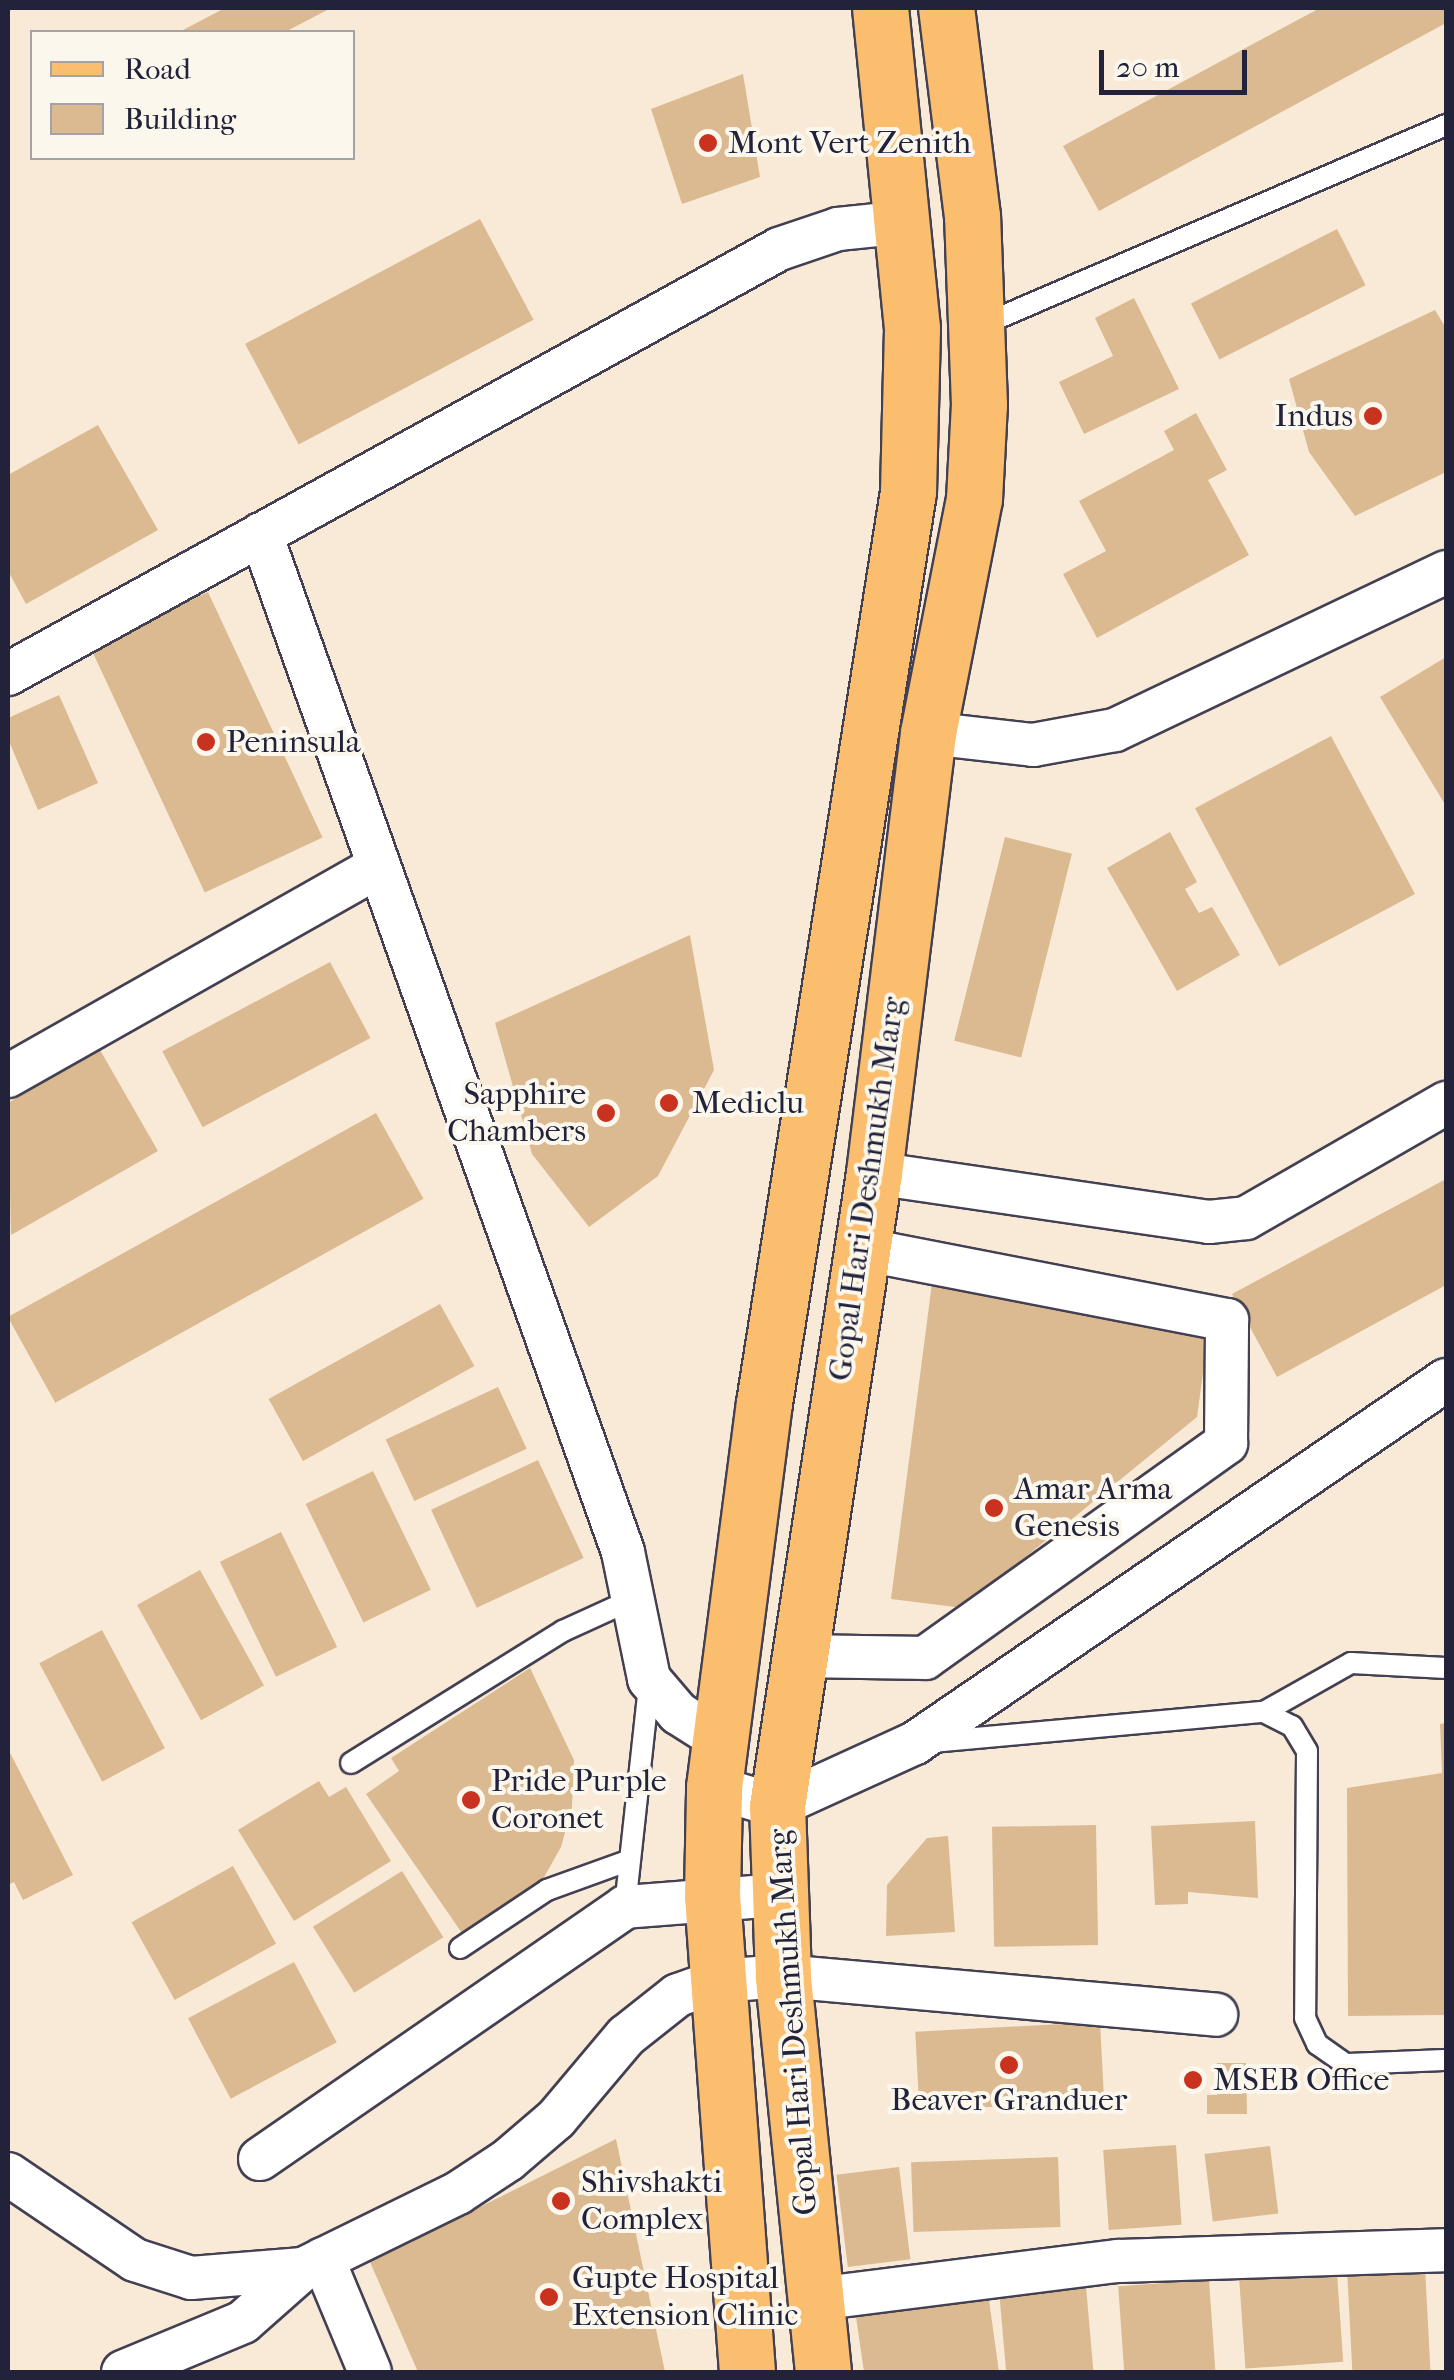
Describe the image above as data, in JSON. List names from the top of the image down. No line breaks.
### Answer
{"streets":{"main road":["Gopal Hari Deshmukh Marg"]},"places":["Mont Vert Zenith","Indus","Peninsula","Mediclu","Sapphire Chambers","Amar Arma Genesis","Pride Purple Coronet","Beaver Granduer","MSEB Office","Shivshakti Complex","Gupte Hospital Extension Clinic"],"legend":["Road","Building"],"scale_bar":"20 m"}
